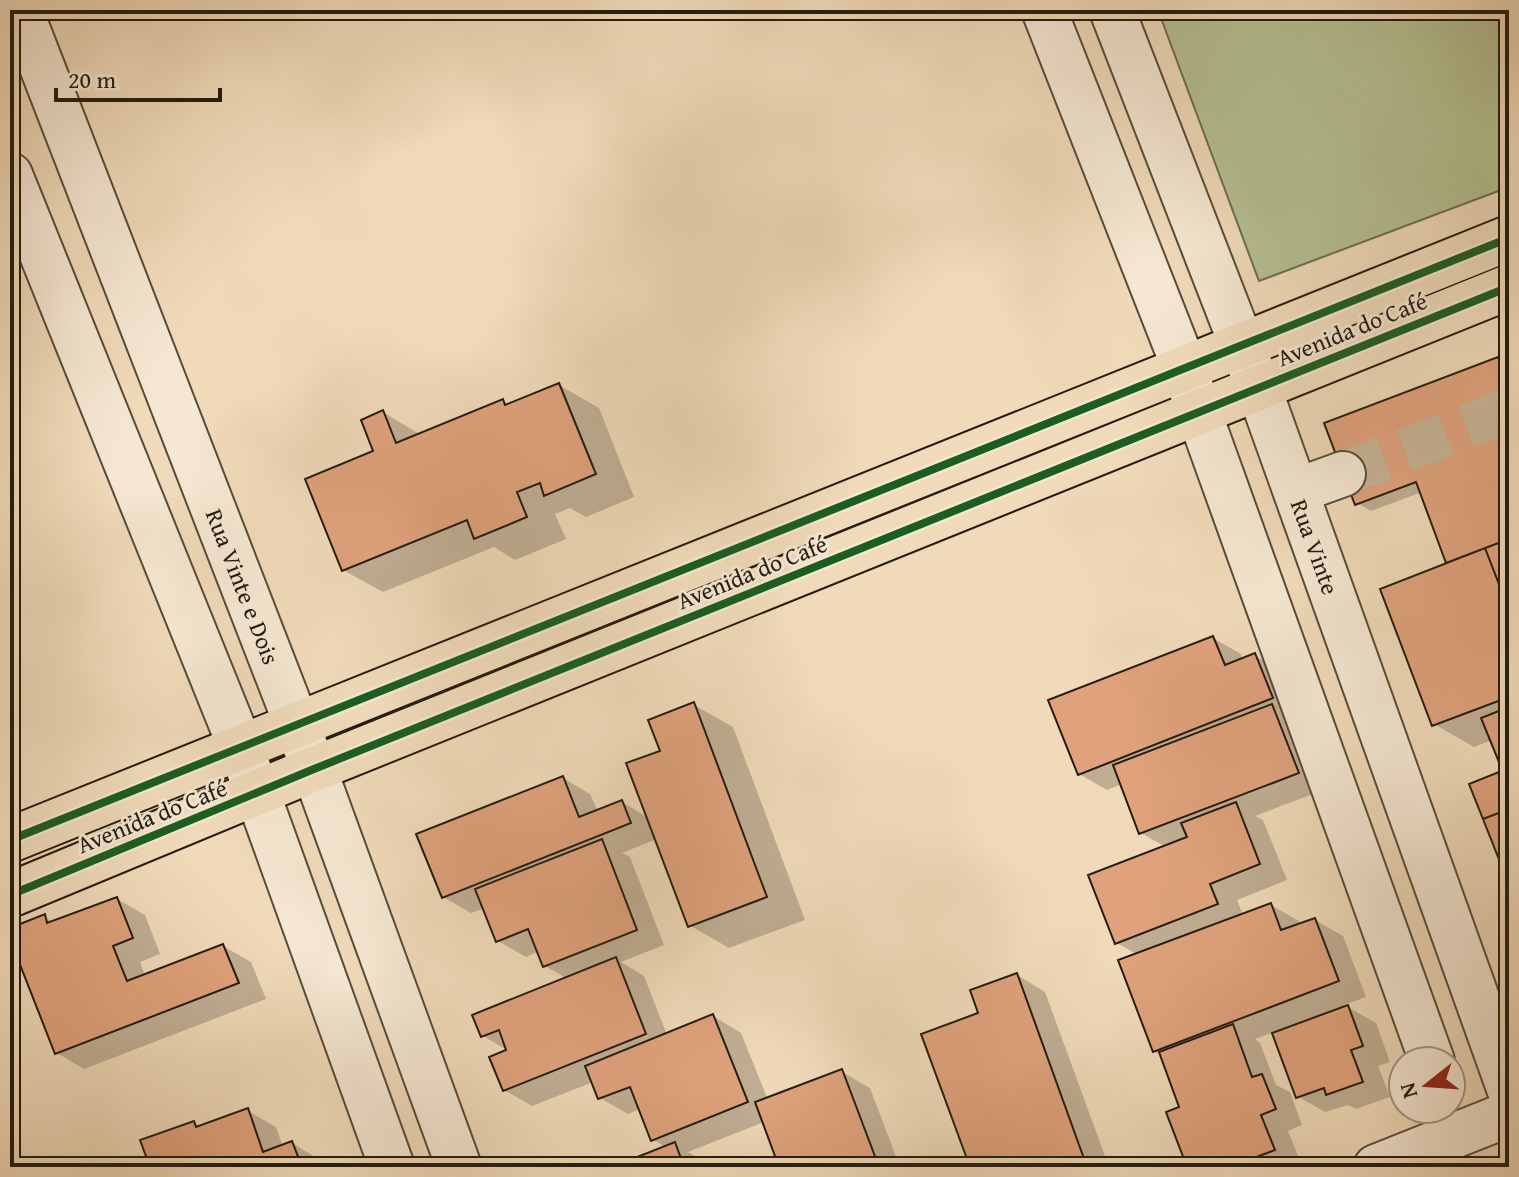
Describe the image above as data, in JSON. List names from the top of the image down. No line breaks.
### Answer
{"streets":{"main road":["Avenida do Café"],"street":["Rua Vinte","Rua Vinte e Dois"]},"crossings":[["Avenida do Café","Rua Vinte"],["Avenida do Café","Rua Vinte e Dois"]],"scale_bar":"20 m","north":"left"}
